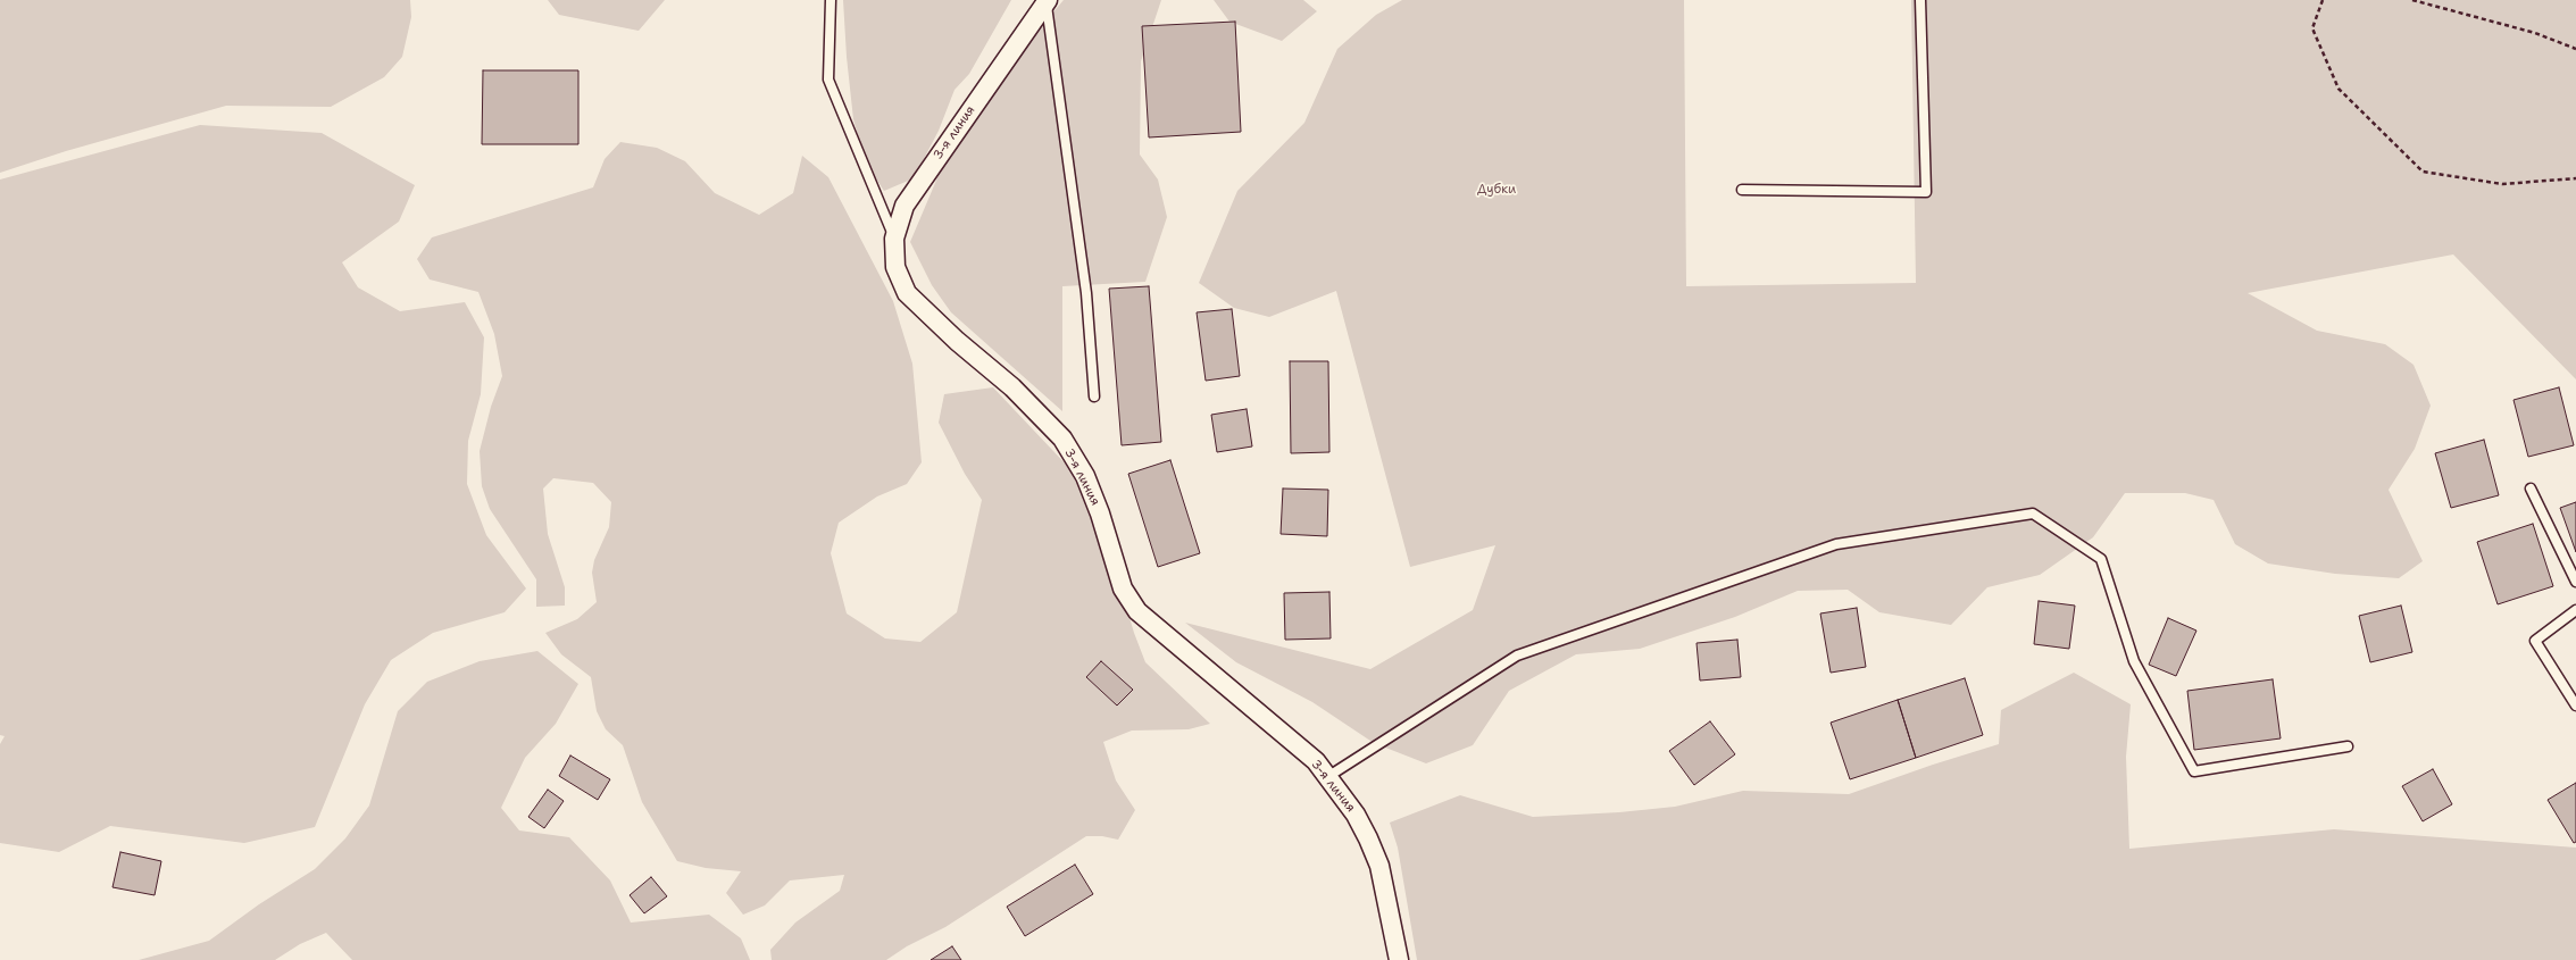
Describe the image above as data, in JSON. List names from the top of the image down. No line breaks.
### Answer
{"streets":{"street":["3-я линия"]},"parks":["Дубки"]}
